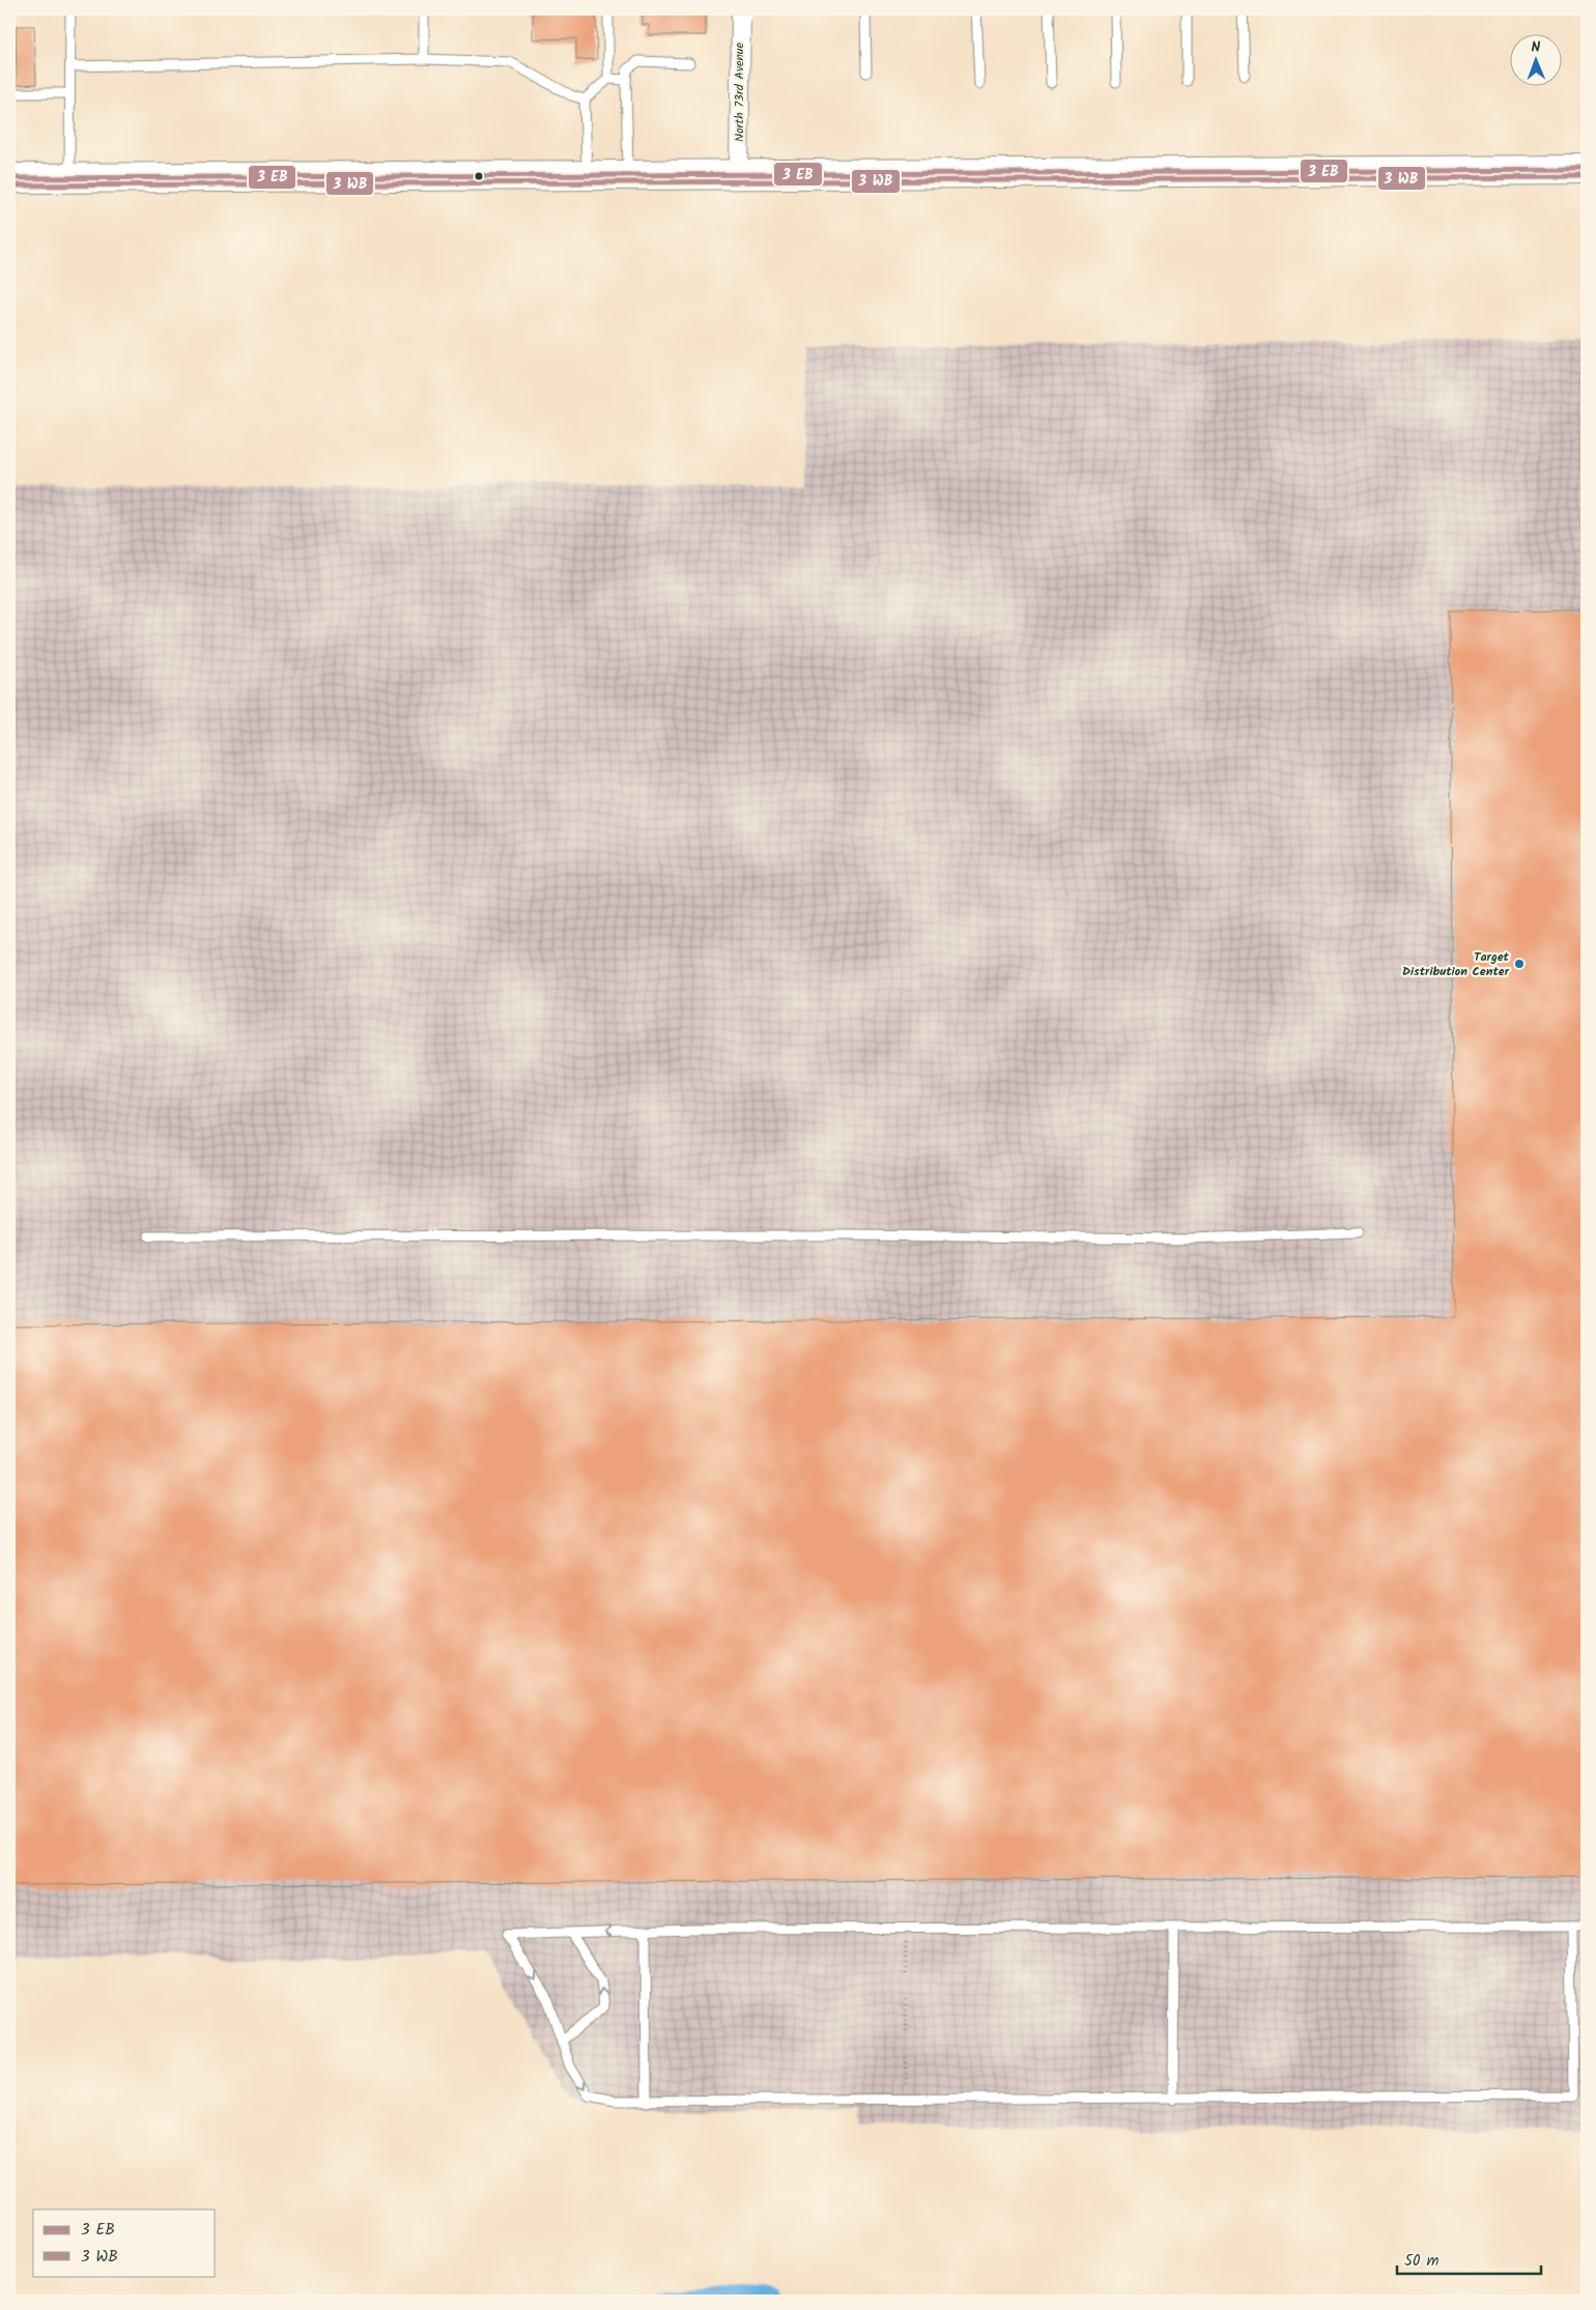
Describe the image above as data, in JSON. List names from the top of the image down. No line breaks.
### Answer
{"streets":{"street":["North 73rd Avenue"]},"places":["Target Distribution Center"],"legend":["3 EB","3 WB"],"scale_bar":"50 m","north":"top"}
